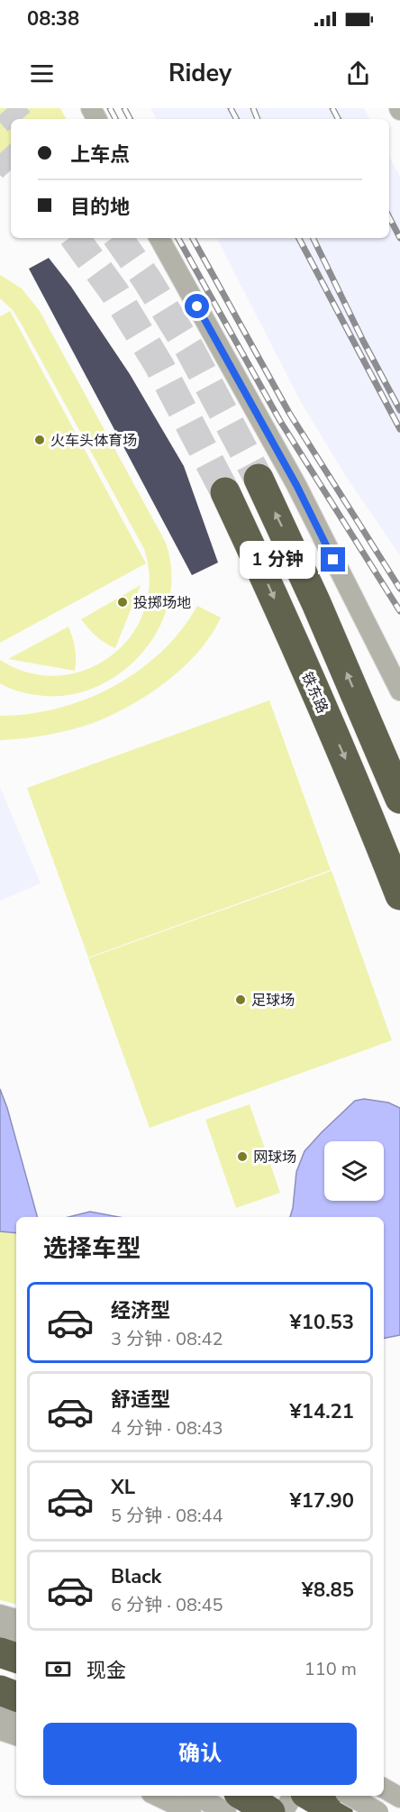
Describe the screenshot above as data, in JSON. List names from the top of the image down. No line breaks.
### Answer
{"streets":{"highway":["铁东路"]},"places":["火车头体育场","投掷场地","足球场","网球场"],"page":{"status":"08:38","header":"Ridey","banner":["上车点","目的地"],"bubble":"1 分钟","heading":"选择车型","list":[{"name":"经济型","note":"3 分钟 · 08:42","value":"¥10.53"},{"name":"舒适型","note":"4 分钟 · 08:43","value":"¥14.21"},{"name":"XL","note":"5 分钟 · 08:44","value":"¥17.90"},{"name":"Black","note":"6 分钟 · 08:45","value":"¥8.85"}],"pay":["现金","110 m"],"buttons":"确认"}}
